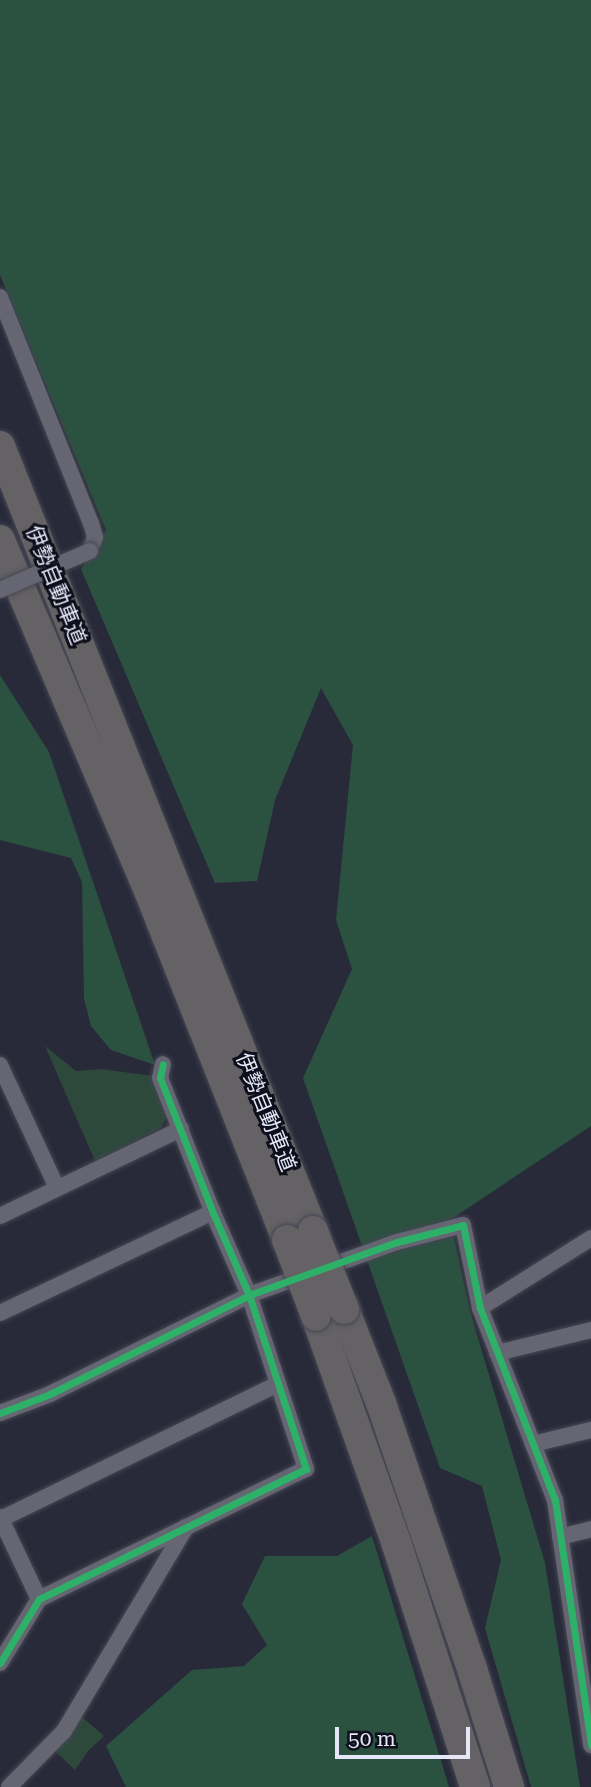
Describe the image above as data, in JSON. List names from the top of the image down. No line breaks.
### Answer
{"streets":{"highway":["伊勢自動車道"]},"scale_bar":"50 m"}
